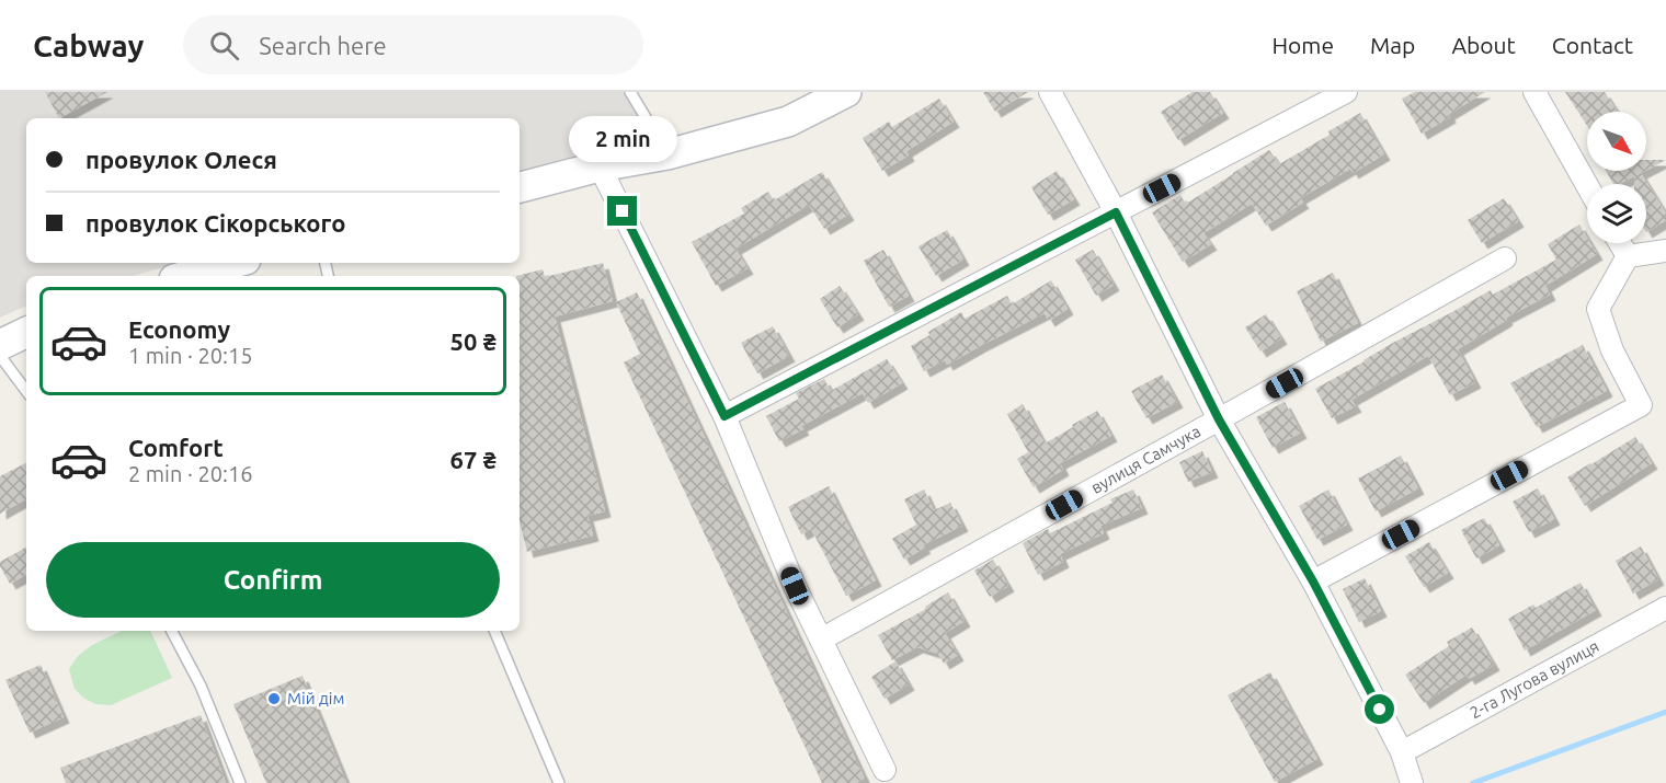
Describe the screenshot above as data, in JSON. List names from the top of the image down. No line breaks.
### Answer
{"streets":{"street":["вулиця Самчука","2-га Лугова вулиця"]},"places":["Мій дім"],"north":"bottom right","page":{"header":"Cabway","search":"Search here","nav":["Home","Map","About","Contact"],"bubble":"2 min","banner":["провулок Олеся","провулок Сікорського"],"list":[{"name":"Economy","note":"1 min · 20:15","value":"50 ₴"},{"name":"Comfort","note":"2 min · 20:16","value":"67 ₴"}],"buttons":"Confirm"}}
